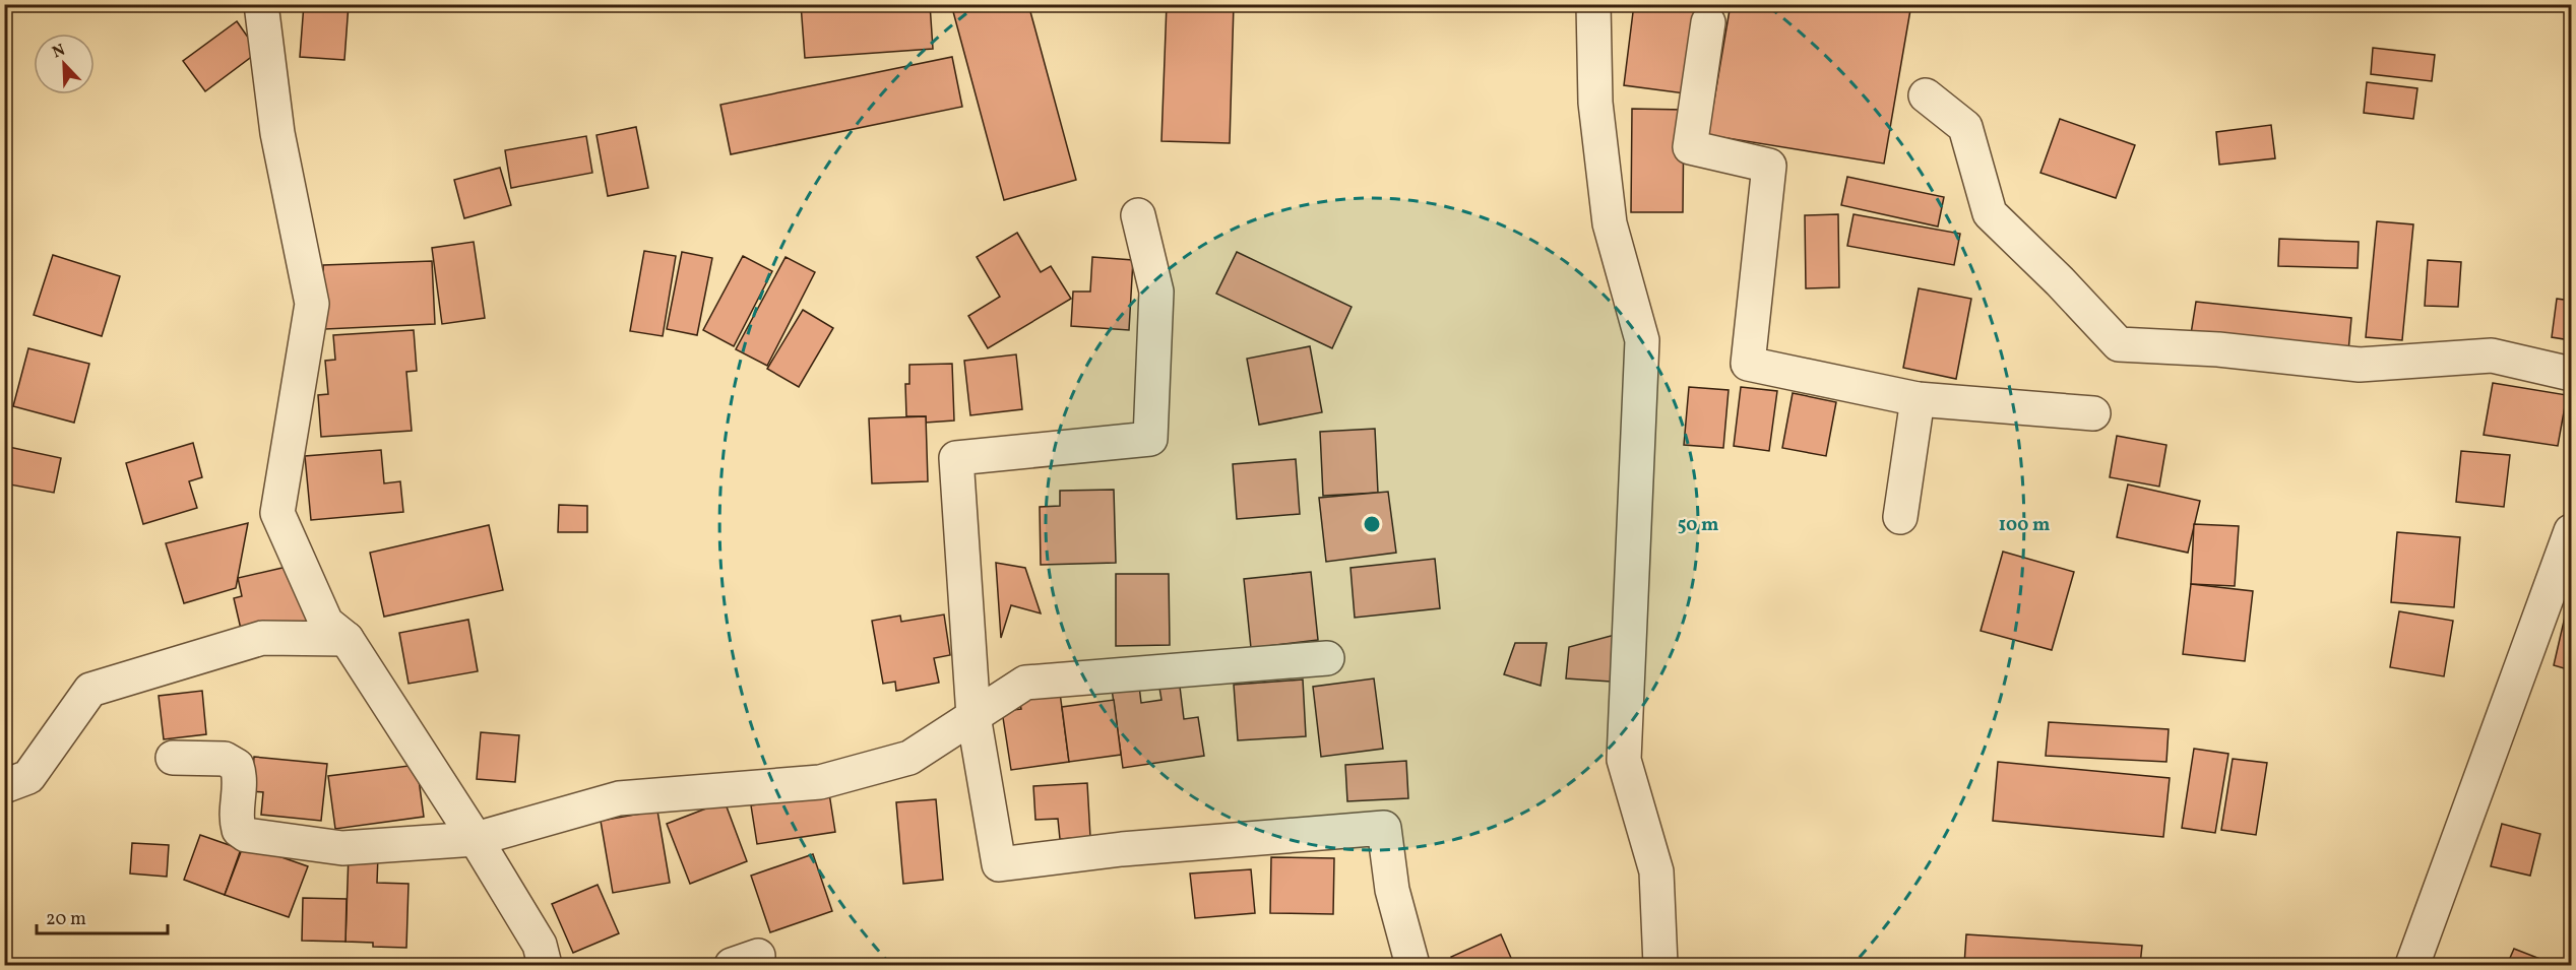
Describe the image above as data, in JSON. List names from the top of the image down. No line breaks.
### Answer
{"scale_bar":"20 m","north":"top left","rings":["50 m","100 m"]}
